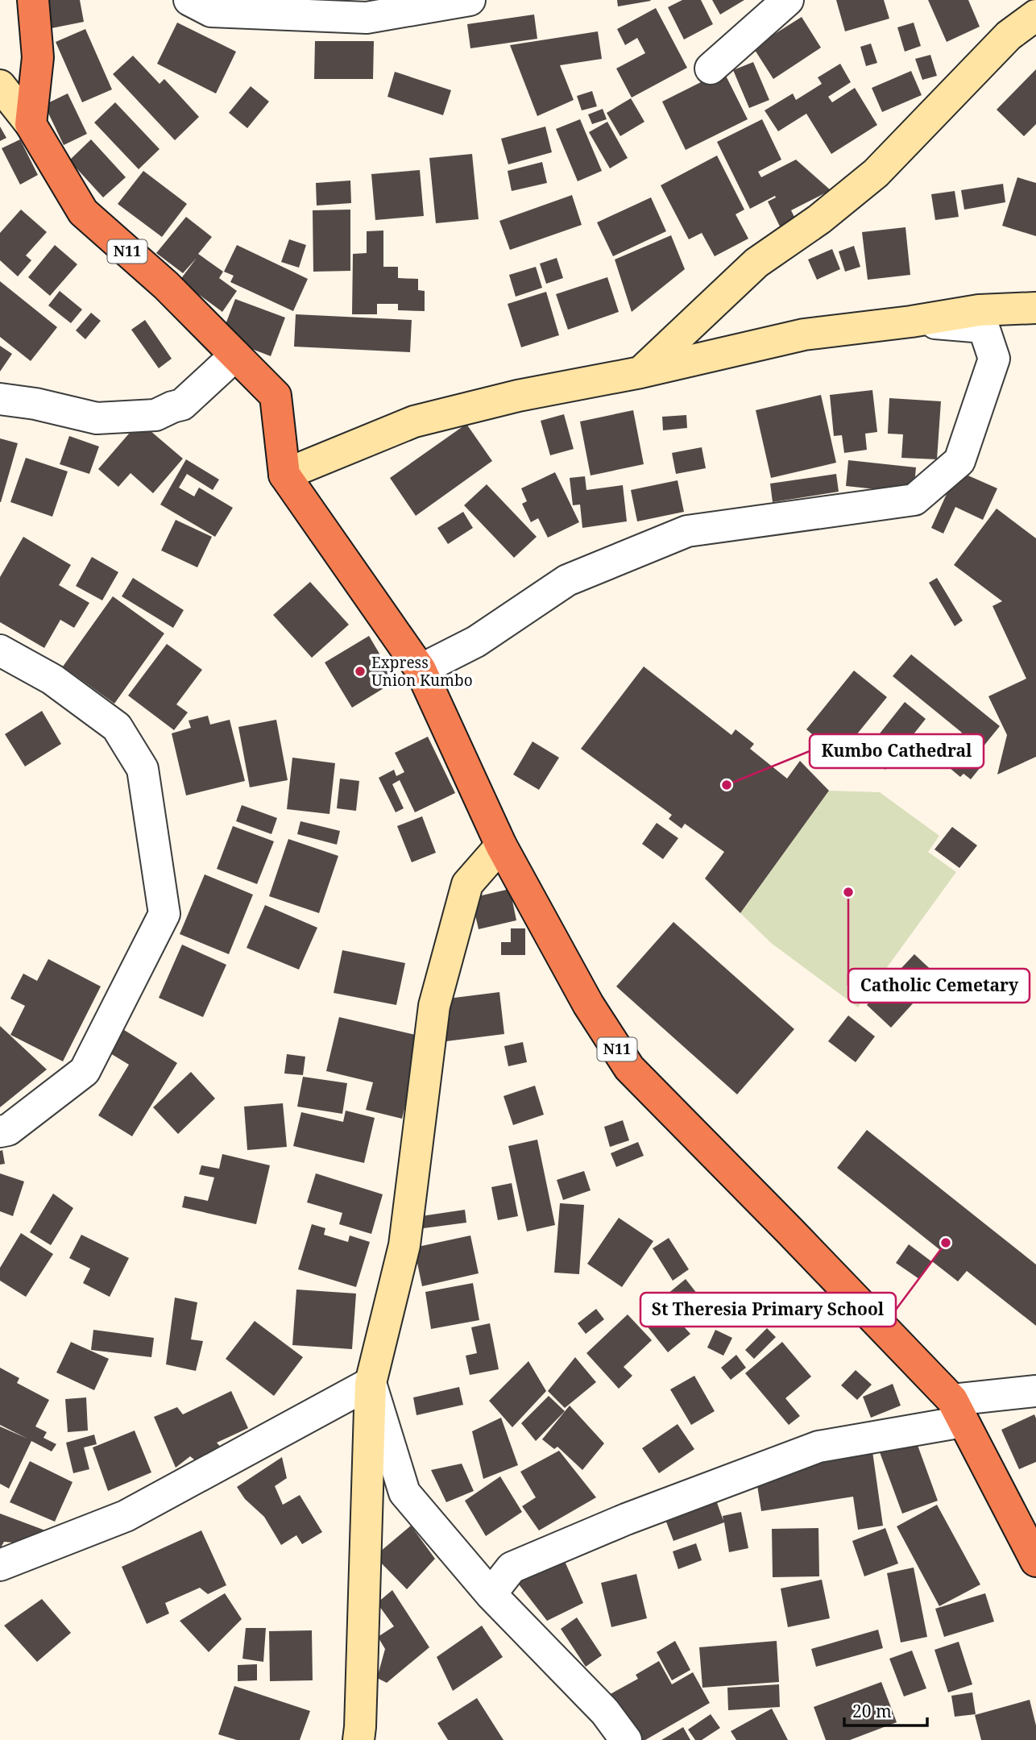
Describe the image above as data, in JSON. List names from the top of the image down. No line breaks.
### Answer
{"streets":{"highway":["N11"]},"places":["Express Union Kumbo","Kumbo Cathedral","Catholic Cemetary","St Theresia Primary School"],"scale_bar":"20 m"}
